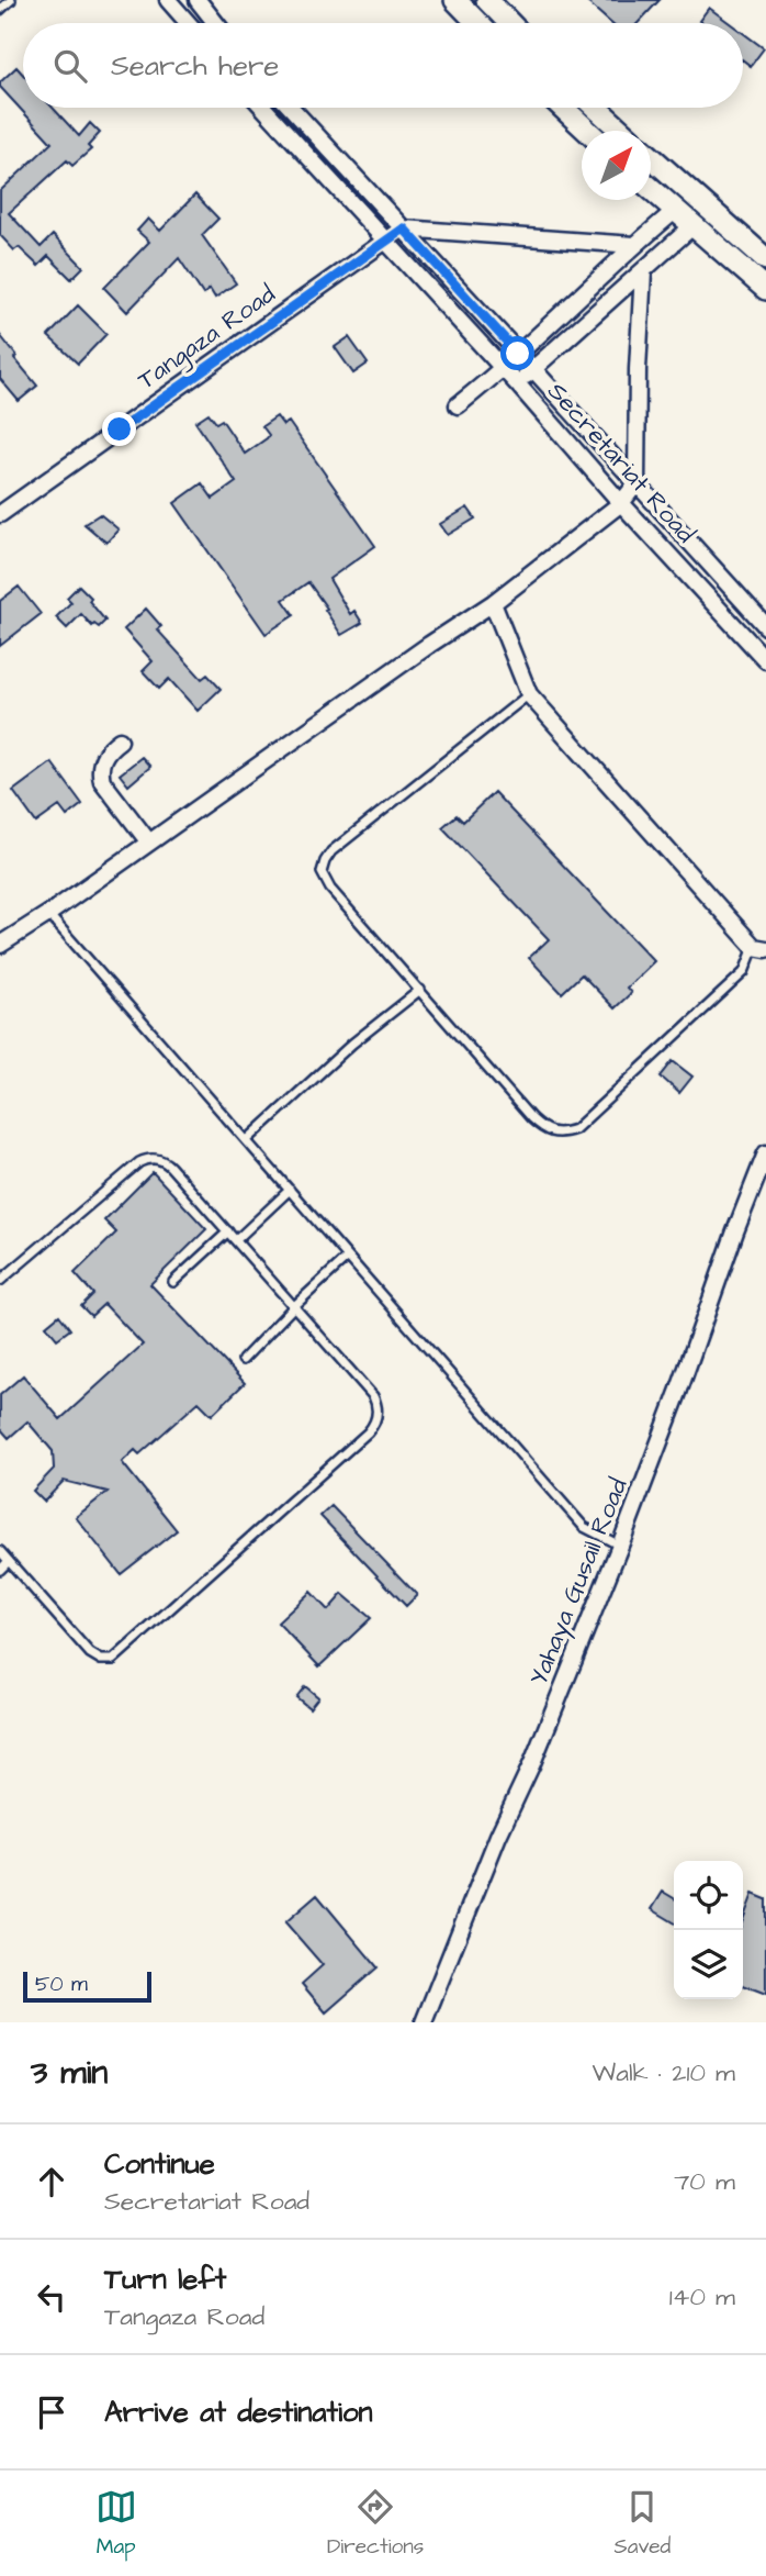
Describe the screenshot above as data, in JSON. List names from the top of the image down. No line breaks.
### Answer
{"streets":{"street":["Tangaza Road","Secretariat Road","Yahaya Gusail Road"]},"crossings":[["Tangaza Road","Secretariat Road"]],"scale_bar":"50 m","north":"top right","page":{"search":"Search here","scale":"50 m","heading":["3 min","Walk · 210 m"],"list":[["Continue","Secretariat Road","70 m"],["Turn left","Tangaza Road","140 m"],"Arrive at destination"],"nav":["Map","Directions","Saved"]}}
